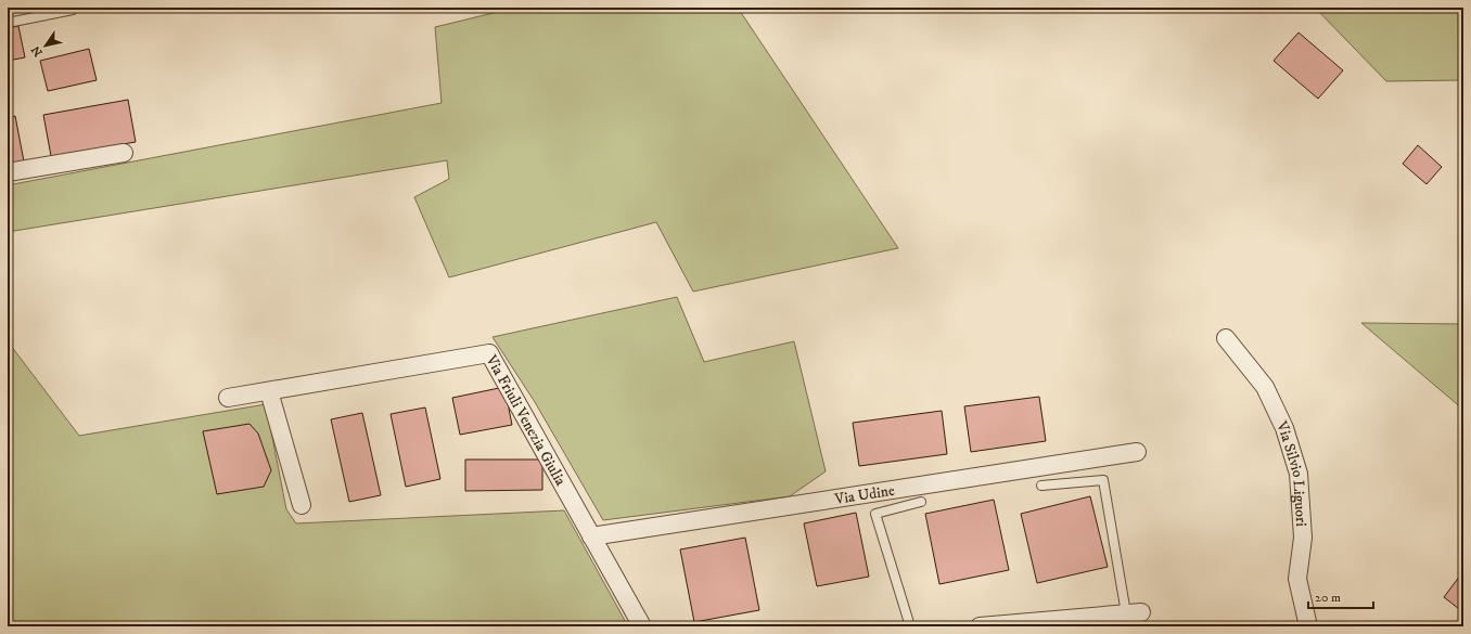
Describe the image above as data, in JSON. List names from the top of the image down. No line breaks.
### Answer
{"streets":{"street":["Via Friuli Venezia Giulia","Via Silvio Liguori","Via Udine"]},"crossings":[["Via Friuli Venezia Giulia","Via Udine"]],"scale_bar":"20 m","north":"bottom left"}
